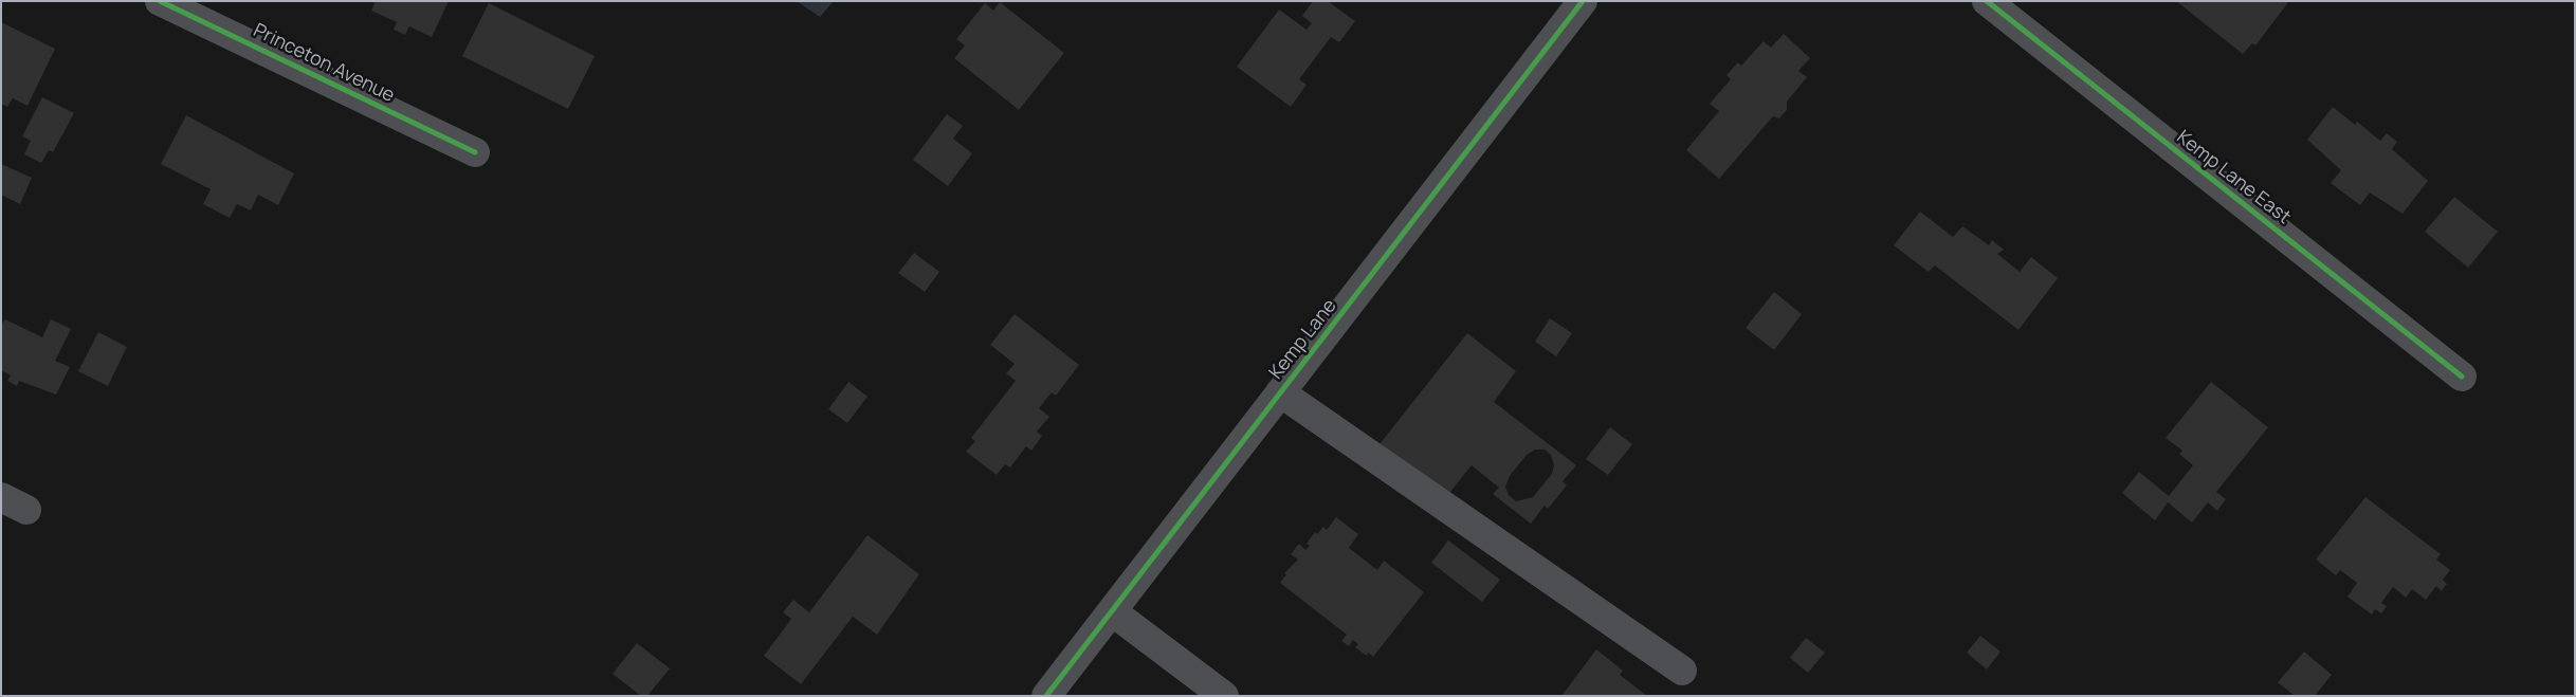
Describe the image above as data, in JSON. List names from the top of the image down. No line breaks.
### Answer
{"streets":{"street":["Princeton Avenue","Kemp Lane East","Kemp Lane"]}}
